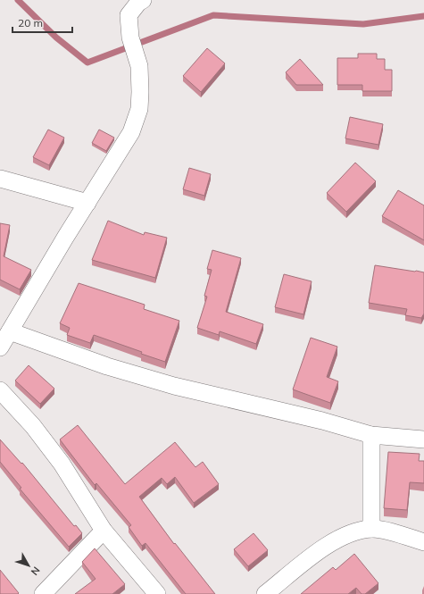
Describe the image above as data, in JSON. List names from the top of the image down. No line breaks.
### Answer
{"scale_bar":"20 m","north":"bottom right"}
